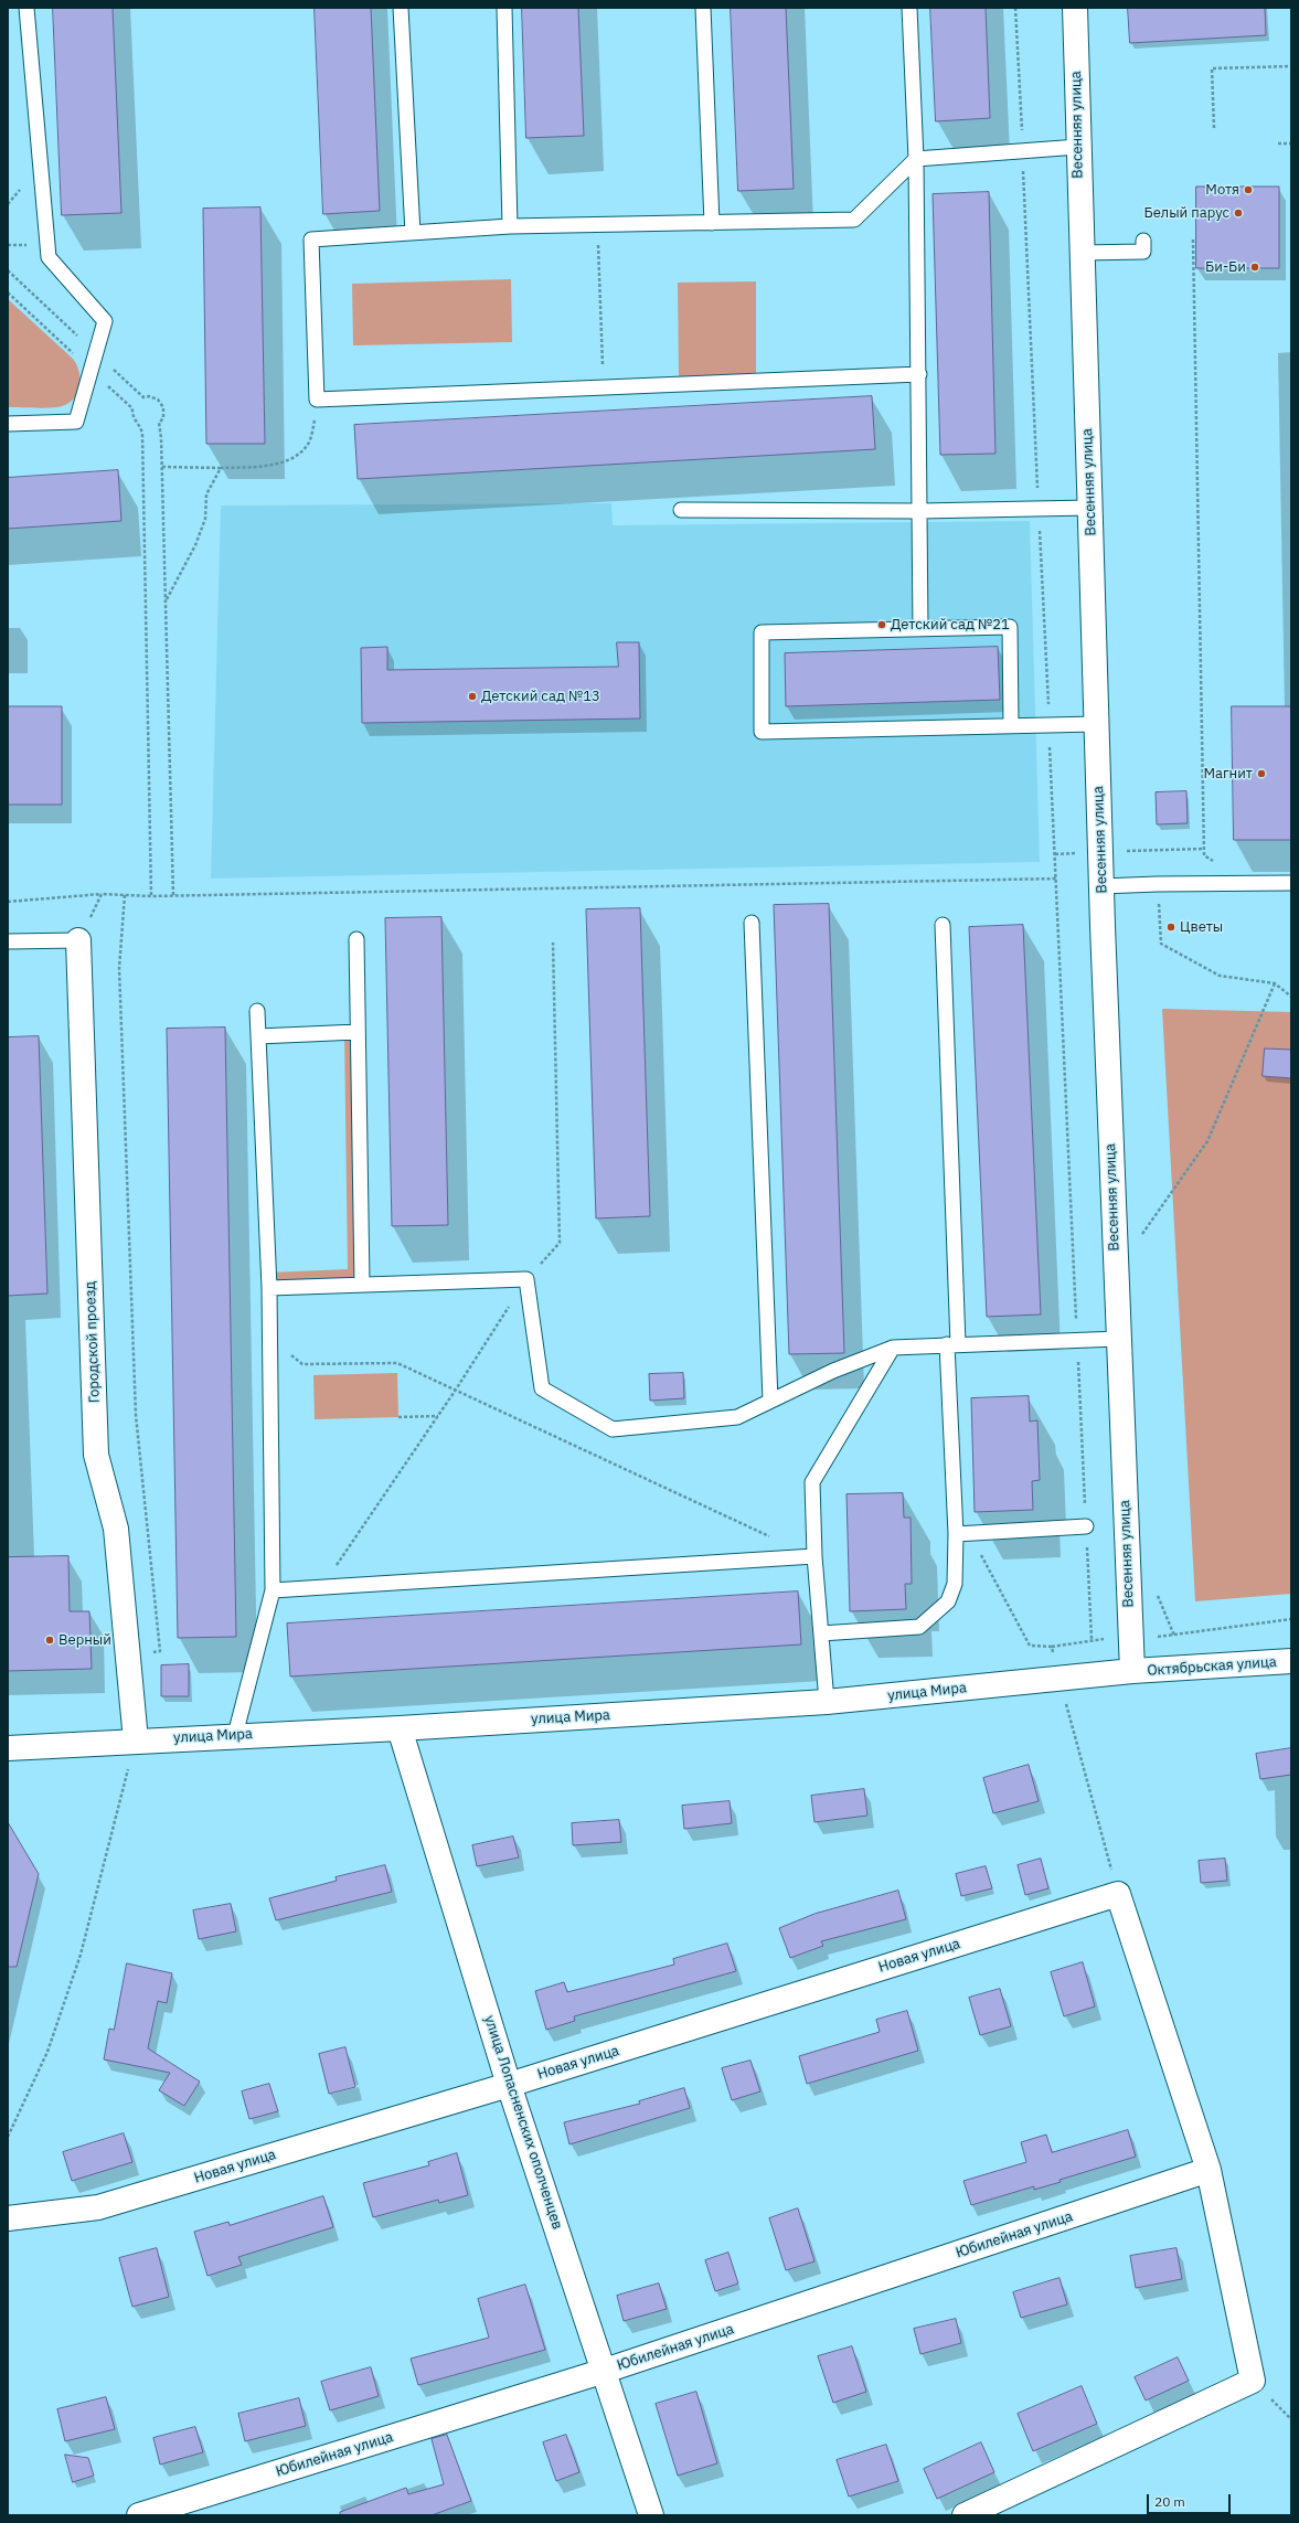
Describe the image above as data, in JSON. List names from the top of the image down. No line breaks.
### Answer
{"streets":{"street":["Весенняя улица","Городской проезд","Октябрьская улица","улица Мира","Новая улица","улица Лопасненских ополченцев","Юбилейная улица"]},"crossings":[["Весенняя улица","Октябрьская улица"],["Весенняя улица","улица Мира"],["Городской проезд","улица Мира"],["Октябрьская улица","улица Мира"],["улица Мира","улица Лопасненских ополченцев"],["Новая улица","улица Лопасненских ополченцев"],["улица Лопасненских ополченцев","Юбилейная улица"]],"places":["Мотя","Белый парус","Би-Би","Детский сад №21","Детский сад №13","Магнит","Цветы","Верный"],"scale_bar":"20 m"}
